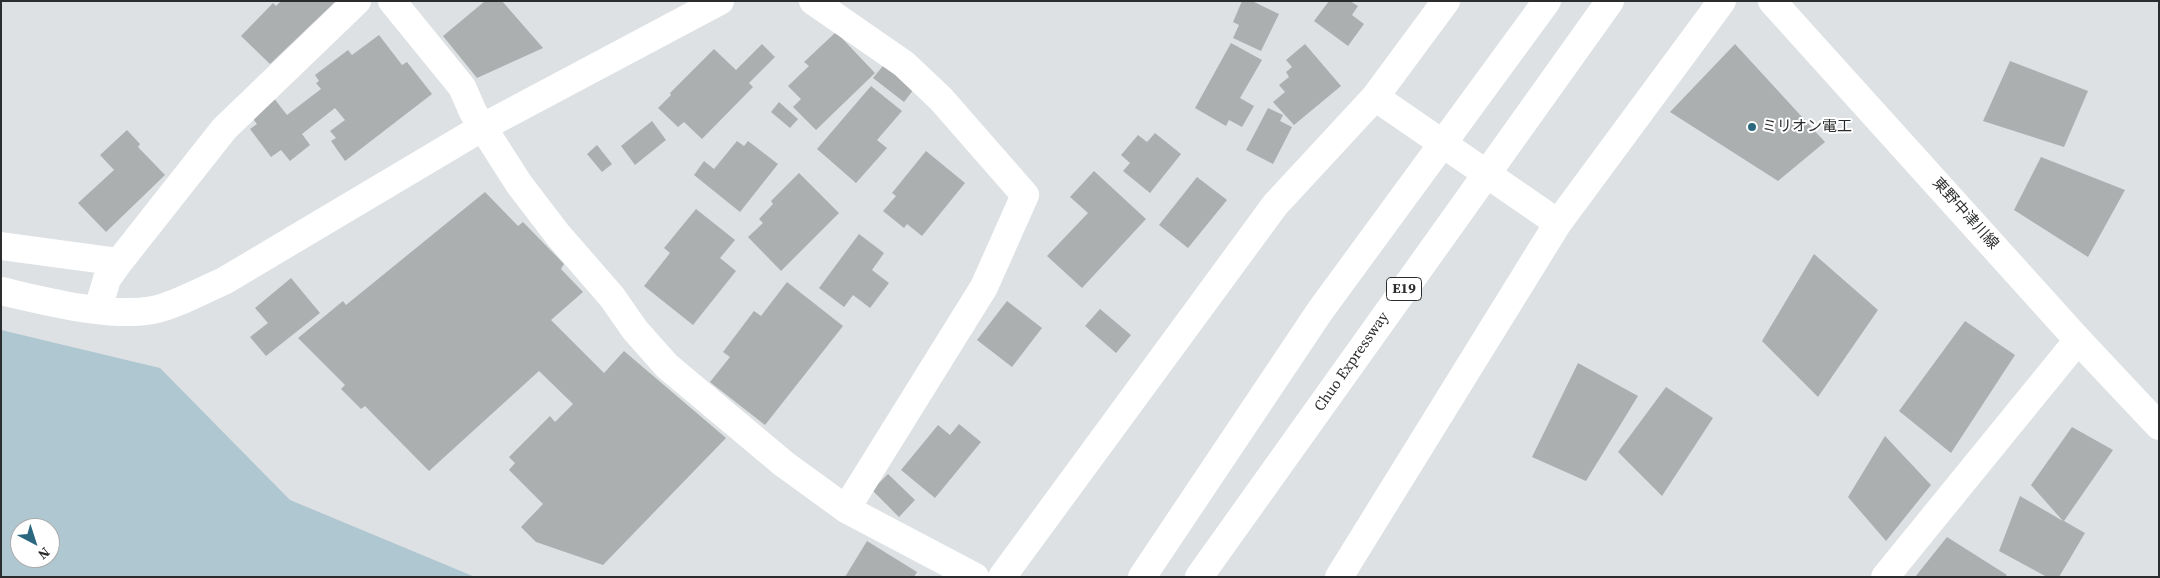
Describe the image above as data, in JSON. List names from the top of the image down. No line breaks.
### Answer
{"streets":{"main road":["東野中津川線","E19","Chuo Expressway"]},"places":["ミリオン電工"],"north":"bottom right"}
